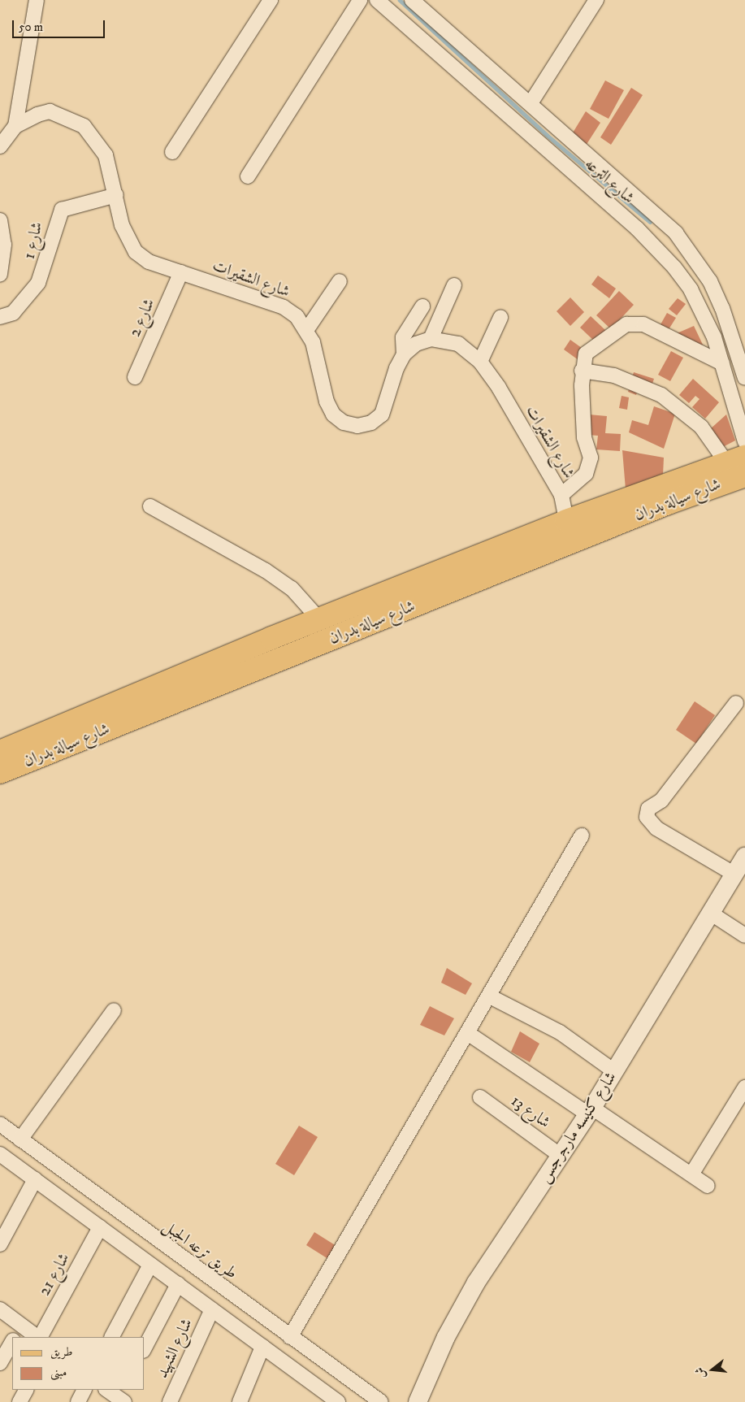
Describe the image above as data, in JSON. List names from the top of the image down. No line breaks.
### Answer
{"streets":{"main road":["شارع سيالة بدران"],"street":["شارع الترعه","شارع 1","شارع الشقيرات","شارع 2","شارع 13","شارع كنيسه مارجرجس","طريق ترعه الجبل","شارع 21","شارع الشهيد"]},"crossings":[["شارع 1","شارع الشقيرات"],["شارع الشقيرات","شارع 2"],["شارع الشقيرات","شارع سيالة بدران"],["شارع 13","شارع كنيسه مارجرجس"],["طريق ترعه الجبل","شارع 21"]],"legend":["طريق","مبنى"],"scale_bar":"50 m","north":"left"}
